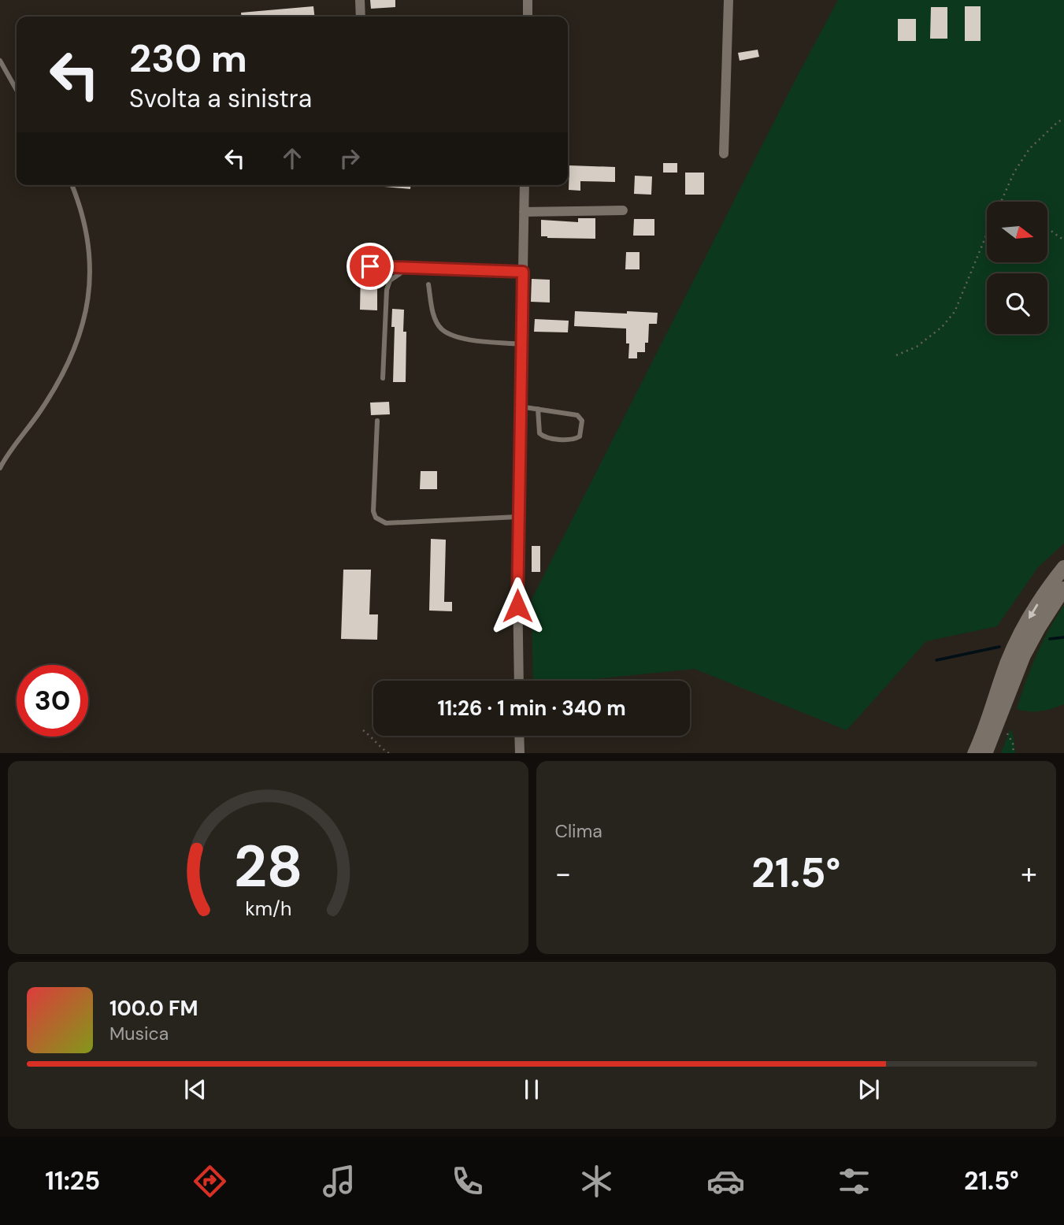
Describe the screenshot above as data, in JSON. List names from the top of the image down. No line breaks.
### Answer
{"north":"right","page":{"turn":["230 m","Svolta a sinistra"],"limit":"30","trip":"11:26 · 1 min · 340 m","tile":"Clima","heat":["−","21.5°","+"],"song":["100.0 FM","Musica"],"tabs":["11:25","21.5°"],"gauge":["28","km/h"]}}
